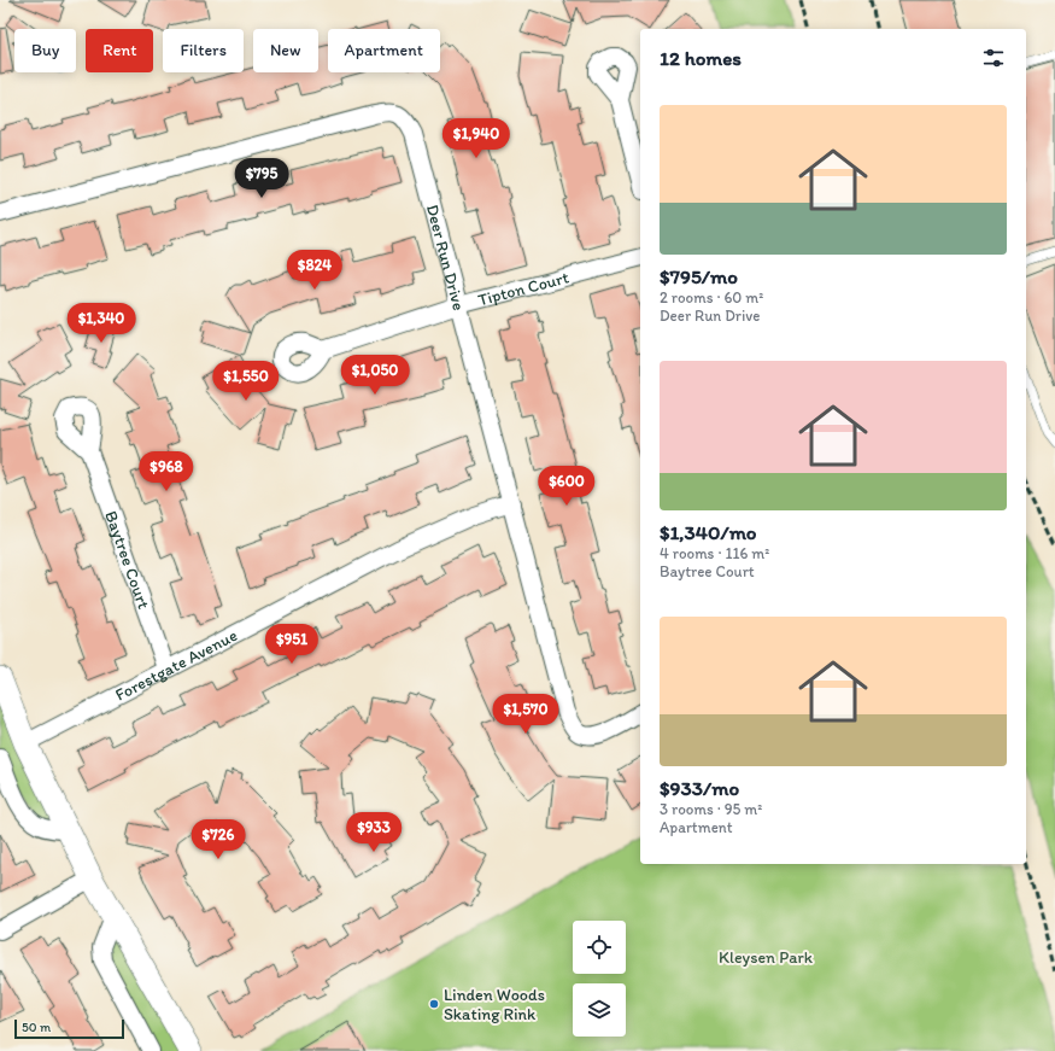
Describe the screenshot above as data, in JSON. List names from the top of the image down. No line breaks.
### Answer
{"streets":{"street":["Deer Run Drive","Tipton Court","Baytree Court","Forestgate Avenue"]},"crossings":[["Deer Run Drive","Tipton Court"],["Deer Run Drive","Forestgate Avenue"],["Baytree Court","Forestgate Avenue"]],"parks":["Kleysen Park"],"places":["Linden Woods Skating Rink"],"scale_bar":"50 m","page":{"chip":["Buy","Rent","Filters","New","Apartment"],"heading":"12 homes","list":[{"name":"$795/mo","note":"2 rooms · 60 m² · Deer Run Drive"},{"name":"$1,340/mo","note":"4 rooms · 116 m² · Baytree Court"},{"name":"$933/mo","note":"3 rooms · 95 m² · Apartment"}],"price":["$1,940","$795","$824","$1,340","$1,050","$1,550","$968","$600","$951","$1,570","$933","$726"],"scale":"50 m"}}
